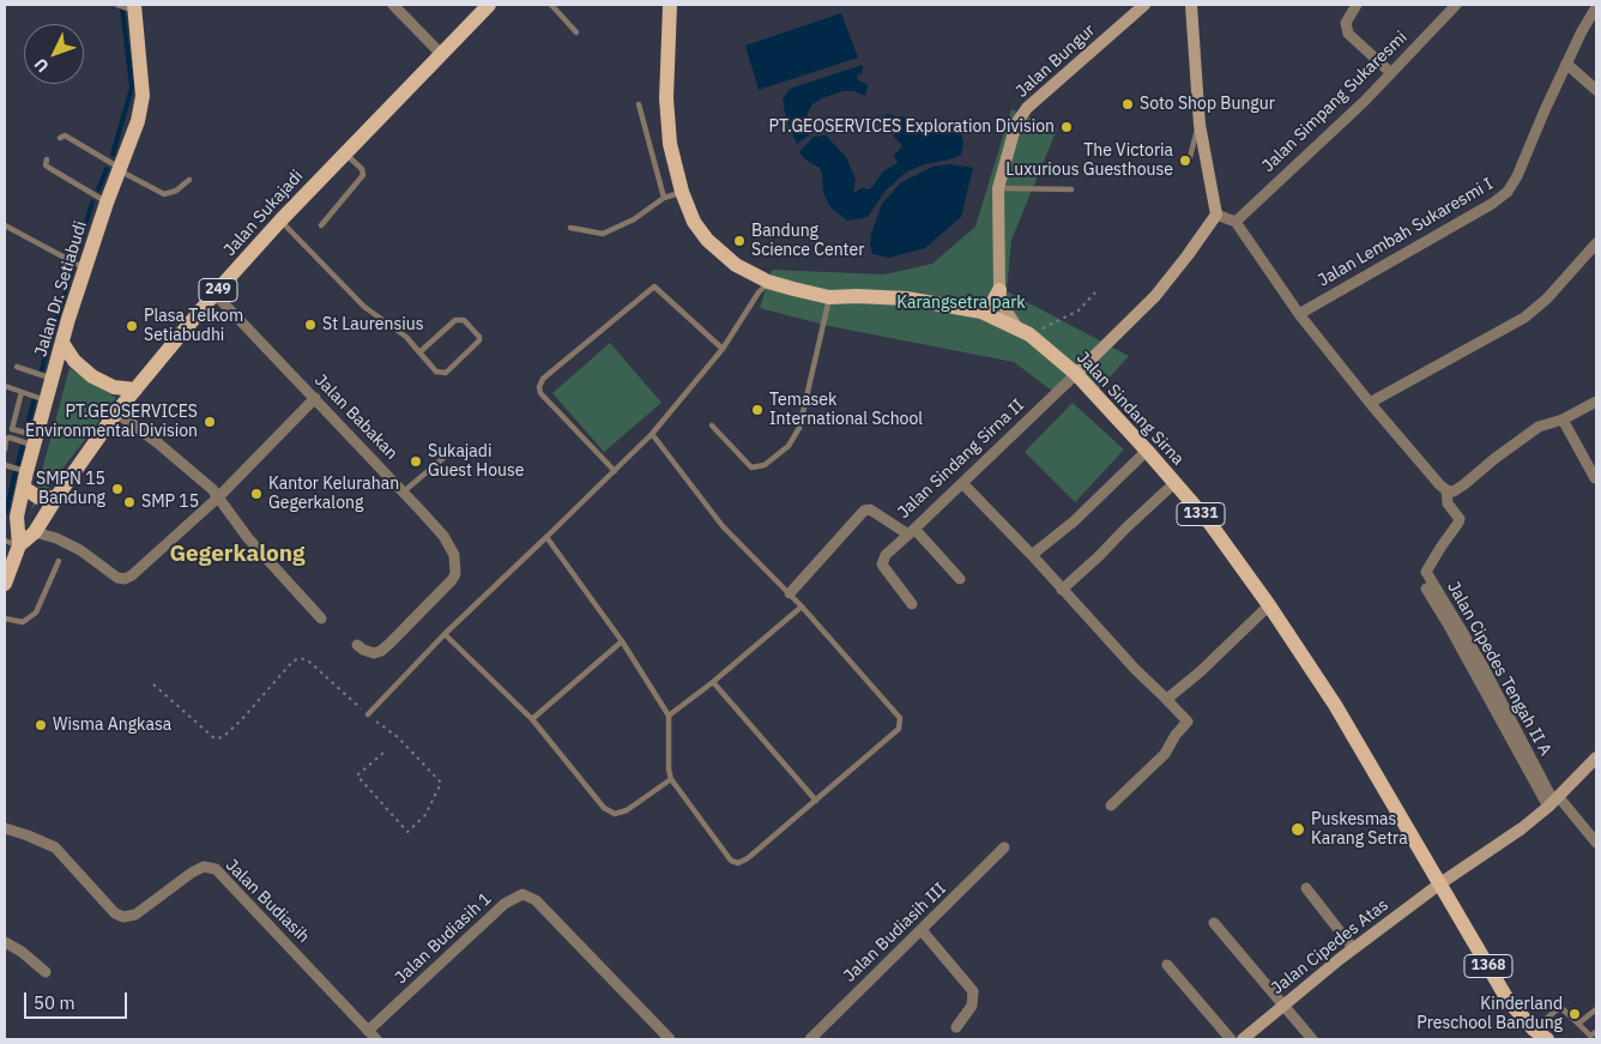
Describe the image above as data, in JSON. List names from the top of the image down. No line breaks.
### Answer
{"streets":{"main road":["Jalan Sukajadi","Jalan Dr. Setiabudi","249","Jalan Sindang Sirna","1331","1368"],"street":["Jalan Bungur","Jalan Simpang Sukaresmi","Jalan Lembah Sukaresmi I","Jalan Babakan","Jalan Sindang Sirna II","Jalan Cipedes Tengah II A","Jalan Budiasih","Jalan Budiasih III","Jalan Budiasih 1","Jalan Cipedes Atas"]},"crossings":[["Jalan Bungur","Jalan Sindang Sirna"],["Jalan Sukajadi","Jalan Dr. Setiabudi"],["Jalan Sukajadi","Jalan Babakan"],["Jalan Sindang Sirna","Jalan Sindang Sirna II"],["Jalan Sindang Sirna","Jalan Cipedes Atas"],["Jalan Sindang Sirna","1368"],["Jalan Cipedes Tengah II A","Jalan Cipedes Atas"],["Jalan Budiasih","Jalan Budiasih 1"],["Jalan Cipedes Atas","1368"]],"districts":["Gegerkalong"],"parks":["Karangsetra park"],"places":["Soto Shop Bungur","PT.GEOSERVICES Exploration Division","The Victoria Luxurious Guesthouse","Bandung Science Center","St Laurensius","Plasa Telkom Setiabudhi","Temasek International School","PT.GEOSERVICES Environmental Division","Sukajadi Guest House","SMPN 15 Bandung","Kantor Kelurahan Gegerkalong","SMP 15","Wisma Angkasa","Puskesmas Karang Setra","Kinderland Preschool Bandung"],"scale_bar":"50 m","north":"bottom left"}
